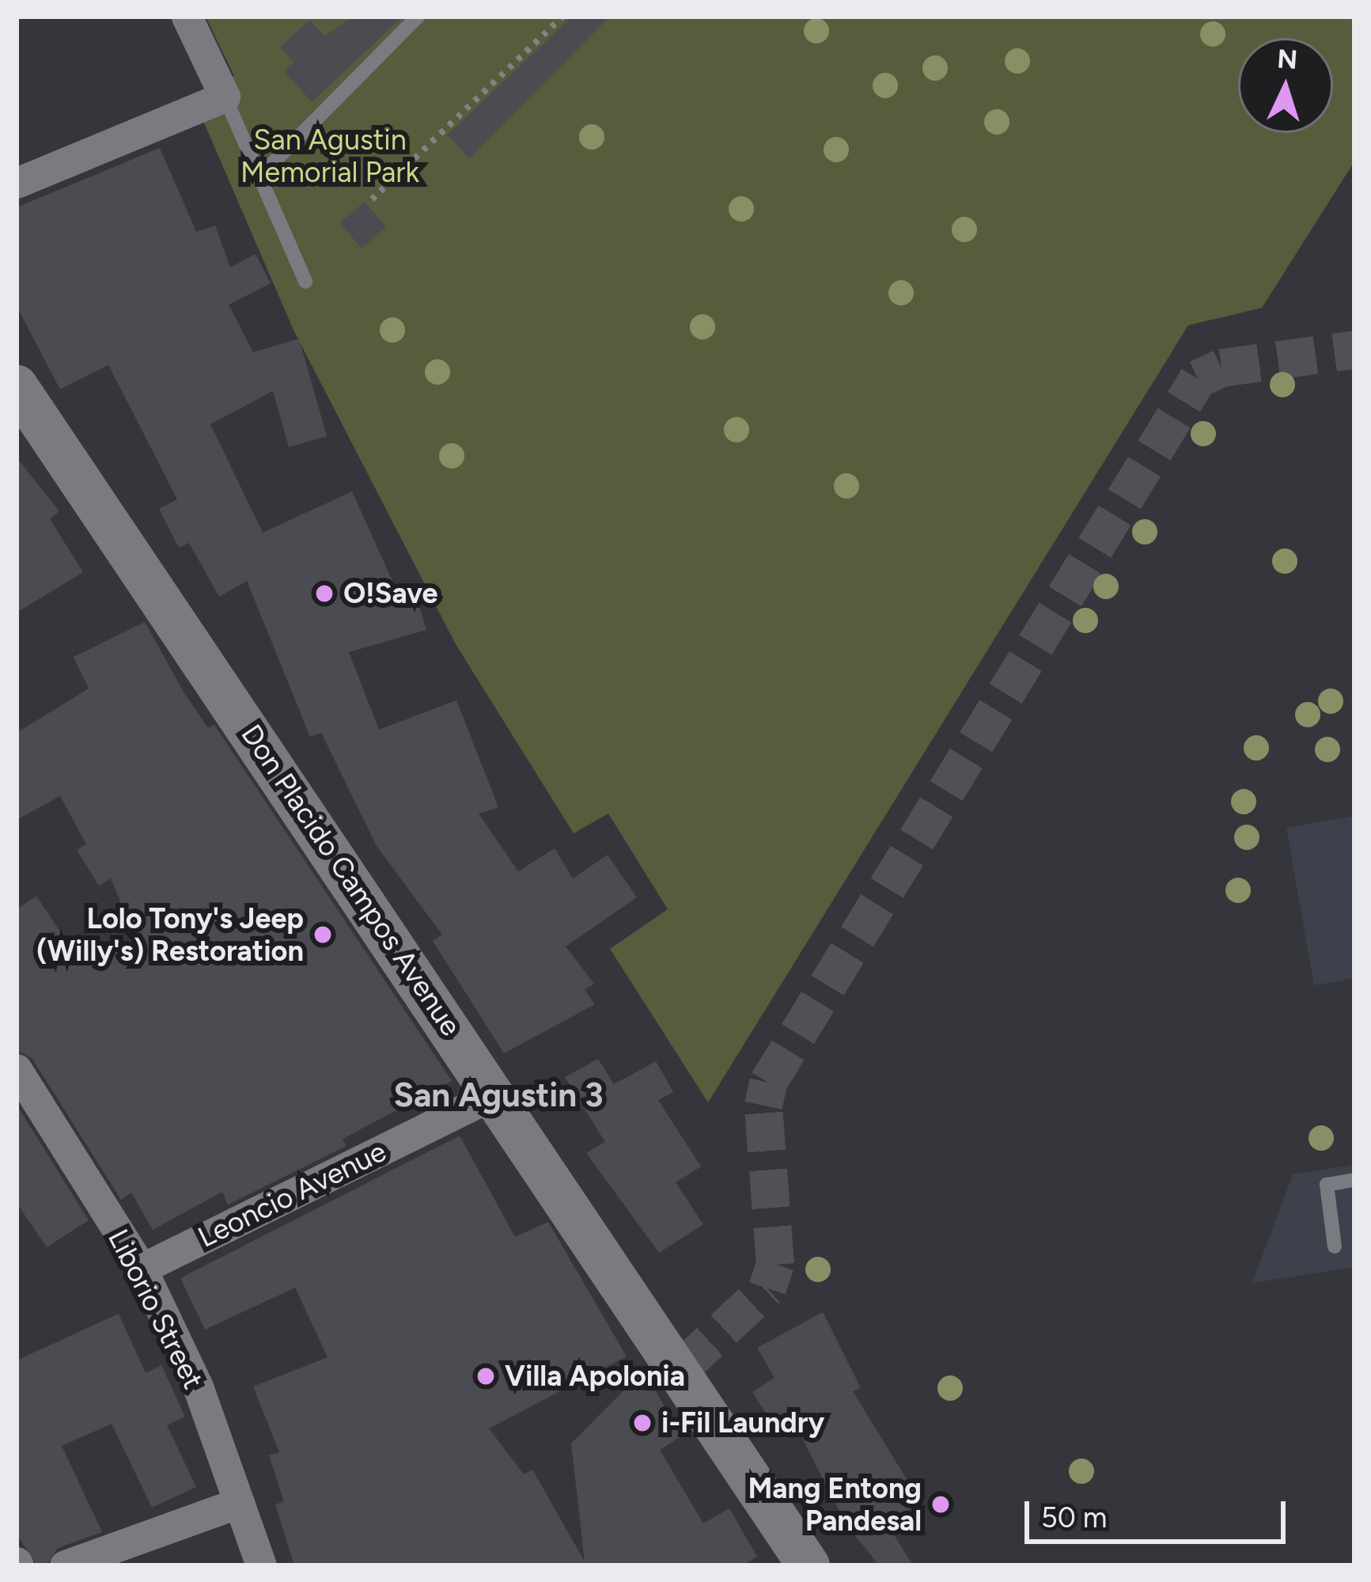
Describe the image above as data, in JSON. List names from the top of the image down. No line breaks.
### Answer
{"streets":{"main road":["Don Placido Campos Avenue"],"street":["Leoncio Avenue","Liborio Street"]},"crossings":[["Don Placido Campos Avenue","Leoncio Avenue"],["Leoncio Avenue","Liborio Street"]],"districts":["San Agustin 3"],"parks":["San Agustin Memorial Park"],"places":["O!Save","Lolo Tony's Jeep (Willy's) Restoration","Villa Apolonia","i-Fil Laundry","Mang Entong Pandesal"],"scale_bar":"50 m","north":"top"}
